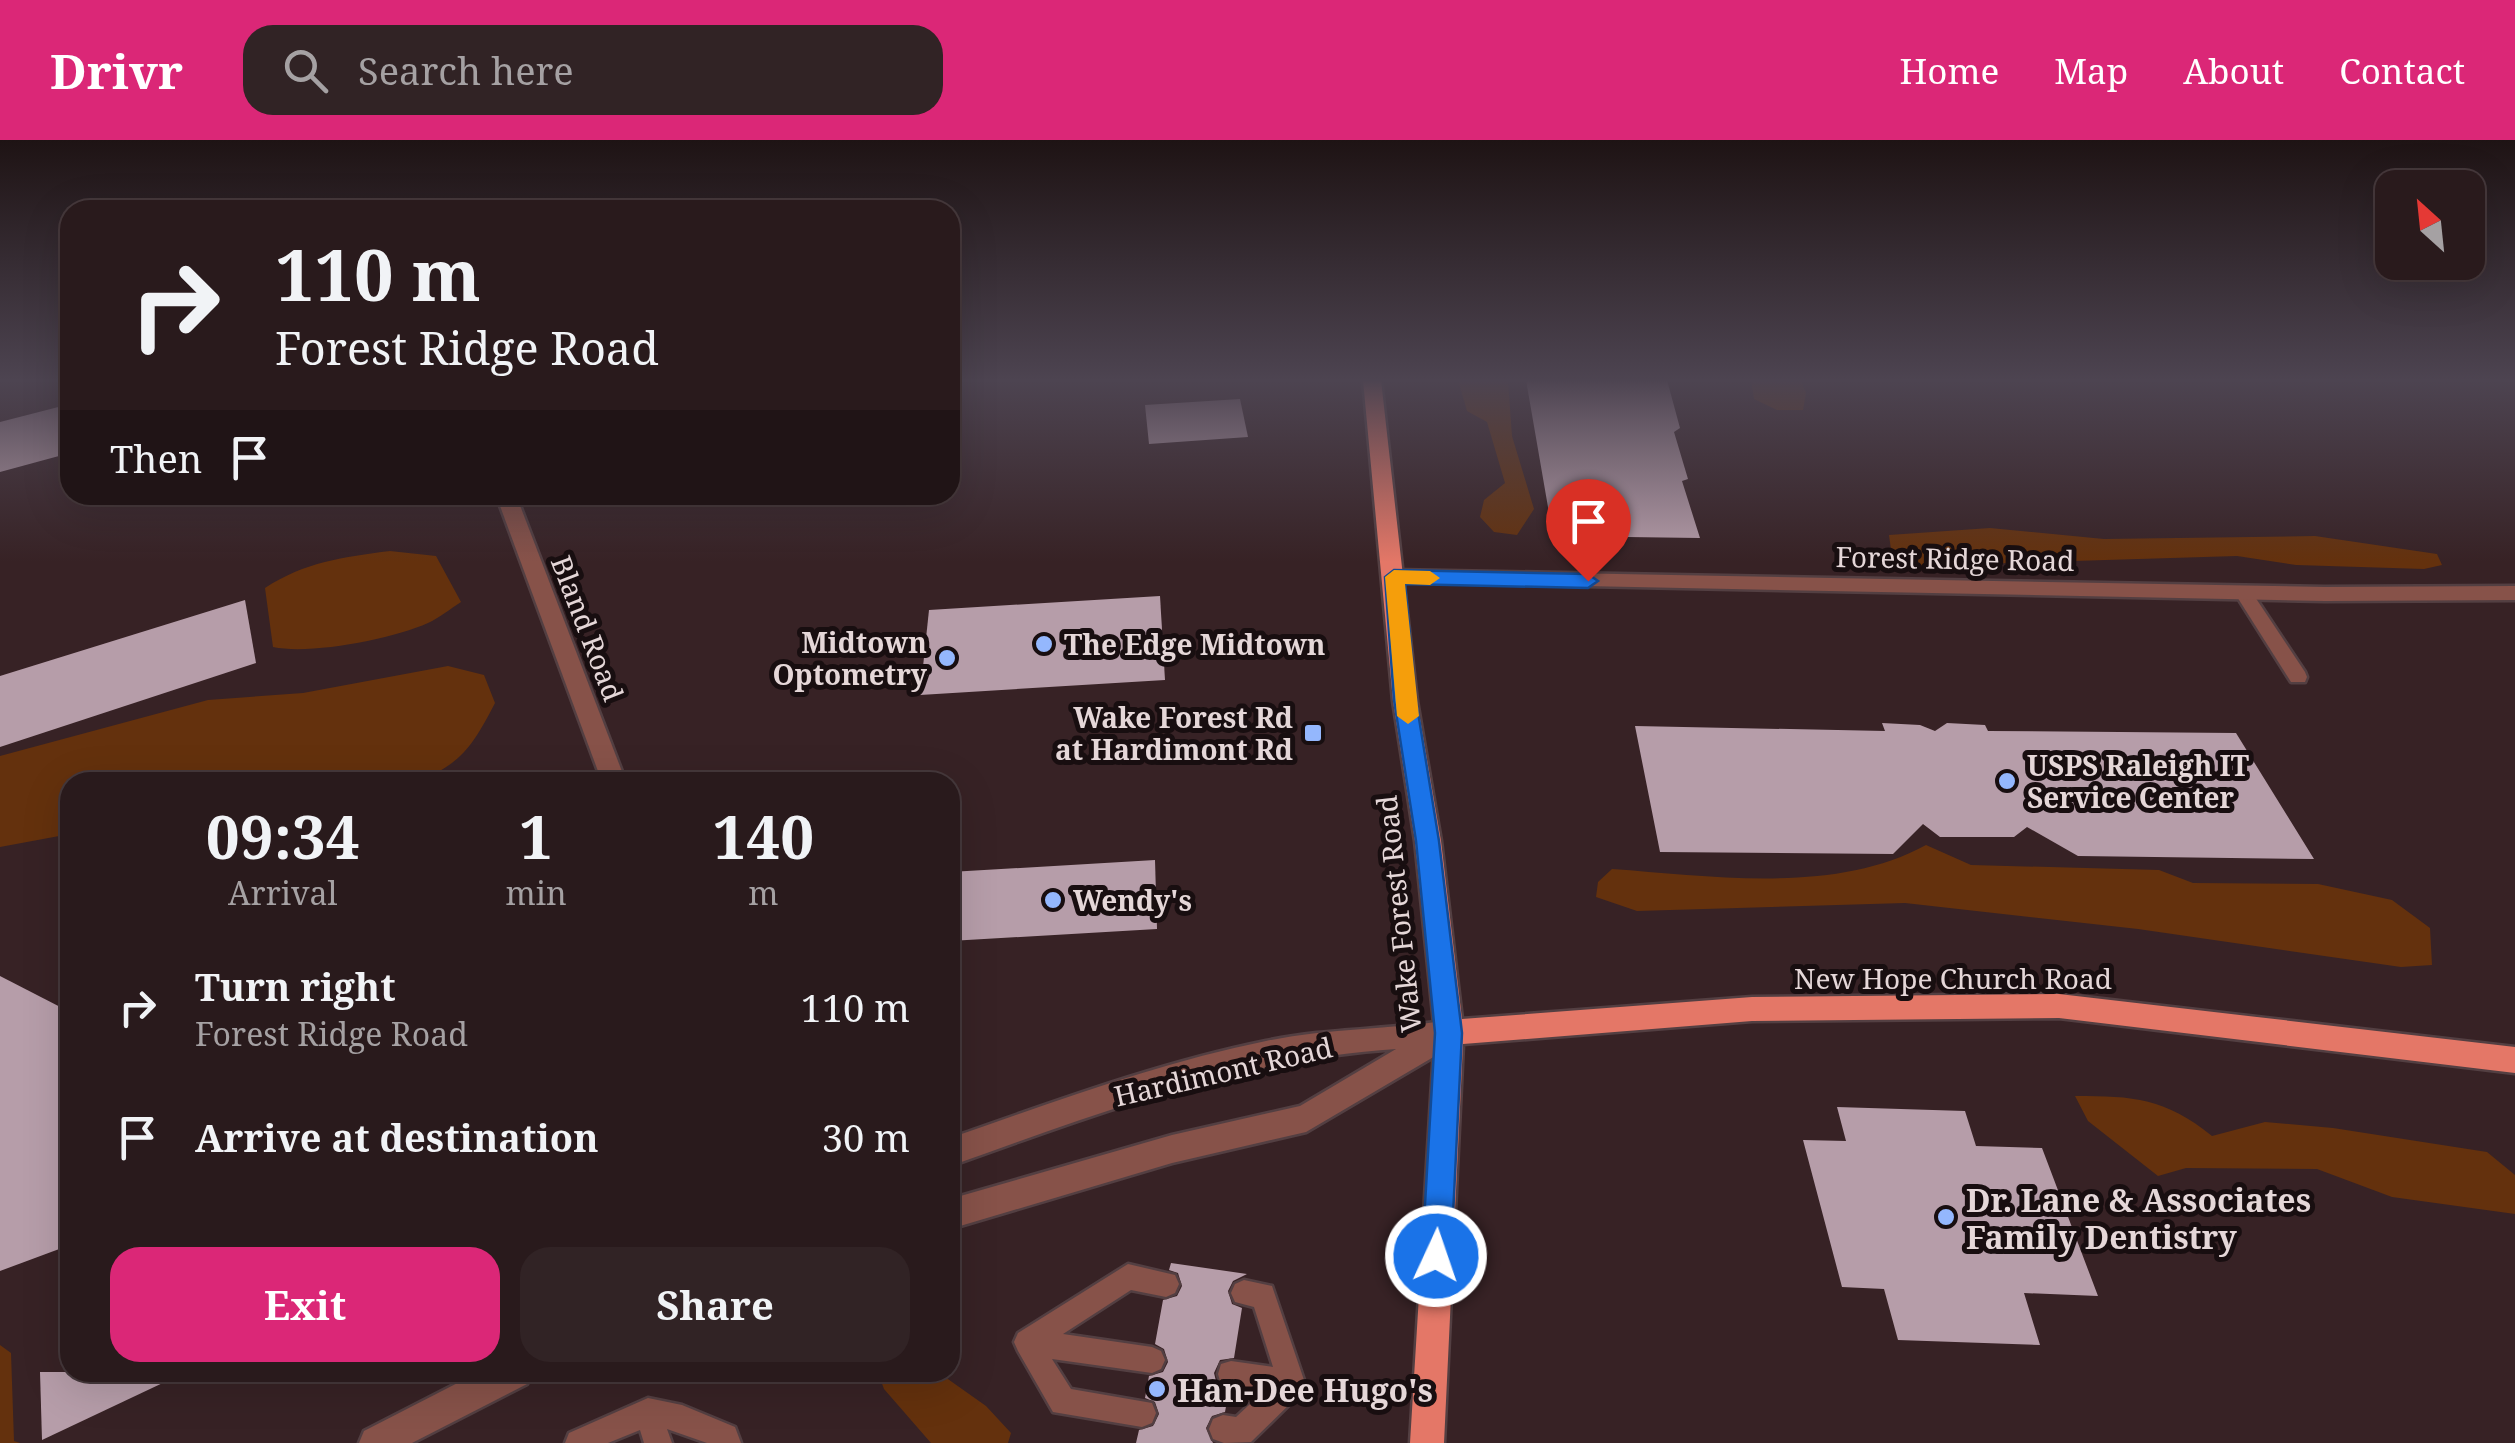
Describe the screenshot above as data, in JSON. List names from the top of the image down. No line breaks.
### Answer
{"streets":{"main road":["Wake Forest Road","New Hope Church Road"],"street":["Forest Ridge Road","Bland Road","Hardimont Road"]},"crossings":[["Forest Ridge Road","Wake Forest Road"],["Wake Forest Road","New Hope Church Road"],["Wake Forest Road","Hardimont Road"],["New Hope Church Road","Hardimont Road"]],"places":{"other":["The Edge Midtown","Midtown Optometry","USPS Raleigh IT Service Center","Wendy's","Dr. Lane & Associates Family Dentistry","Han-Dee Hugo's"],"transit":["Wake Forest Rd at Hardimont Rd"]},"north":"top left","page":{"header":"Drivr","search":"Search here","nav":["Home","Map","About","Contact"],"turn":["110 m","Forest Ridge Road"],"then":"Then","eta":["09:34","Arrival","1","min","140","m"],"list":[{"name":"Turn right","note":"Forest Ridge Road","value":"110 m"},{"name":"Arrive at destination","value":"30 m"}],"buttons":["Exit","Share"]}}
